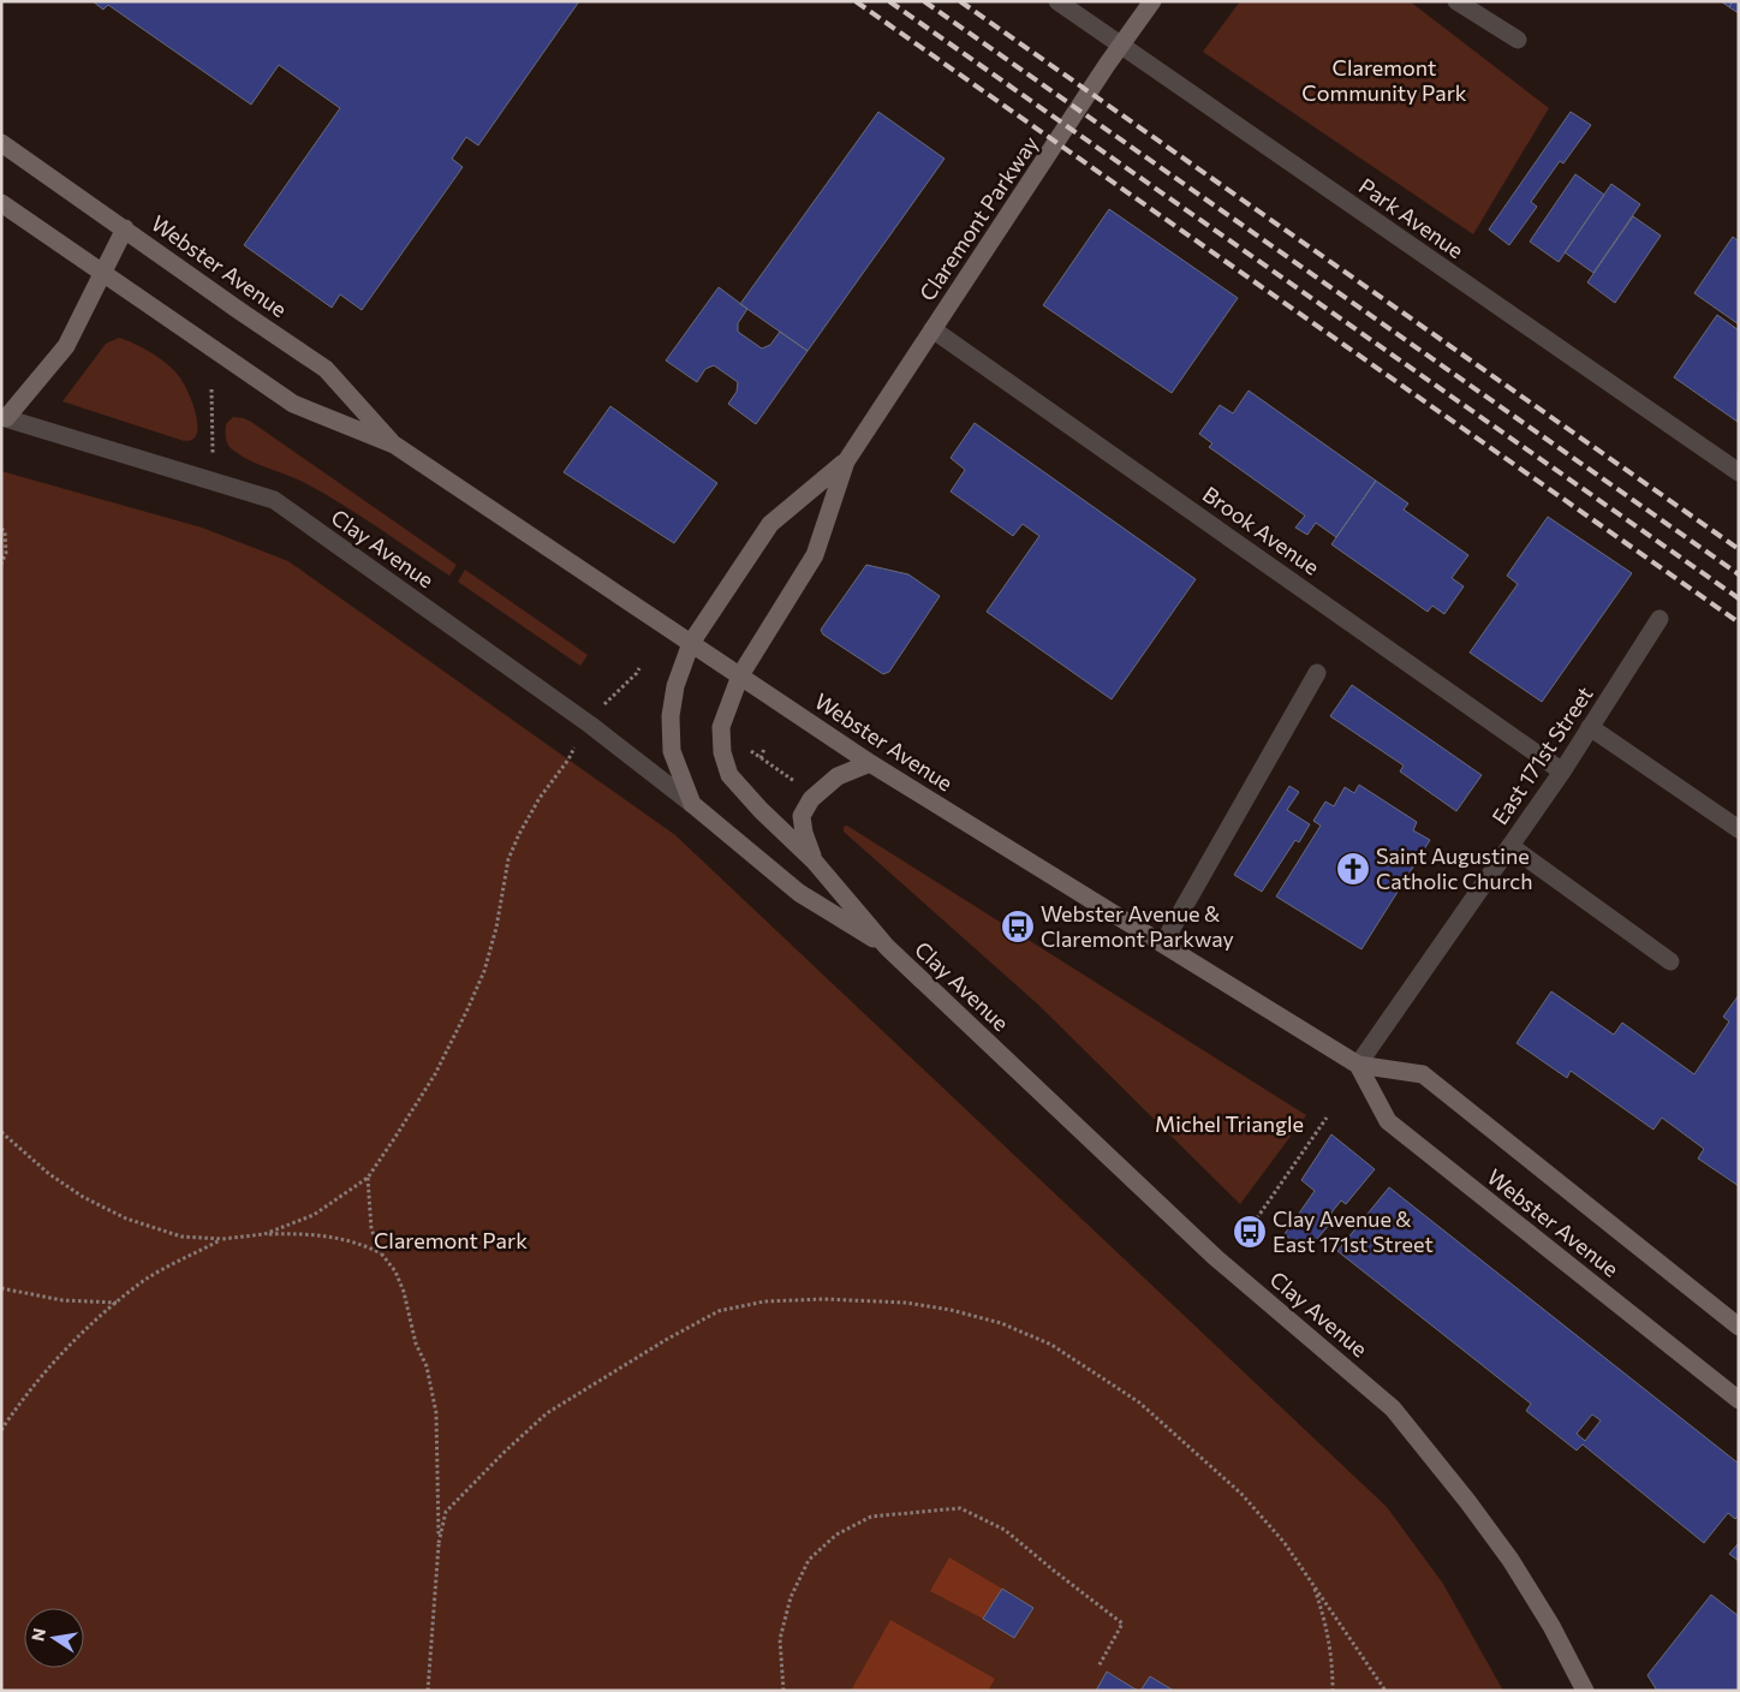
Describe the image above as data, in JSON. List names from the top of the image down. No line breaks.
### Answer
{"streets":{"main road":["Claremont Parkway","Webster Avenue","Clay Avenue"],"street":["Park Avenue","Brook Avenue","East 171st Street"]},"crossings":[["Claremont Parkway","Park Avenue"],["Claremont Parkway","Webster Avenue"],["Claremont Parkway","Brook Avenue"],["Claremont Parkway","Clay Avenue"],["Webster Avenue","Clay Avenue"],["Webster Avenue","East 171st Street"],["Brook Avenue","East 171st Street"]],"parks":["Claremont Community Park","Michel Triangle","Claremont Park"],"places":{"church":["Saint Augustine Catholic Church"],"bus stop":["Webster Avenue & Claremont Parkway","Clay Avenue & East 171st Street"]},"north":"left"}
